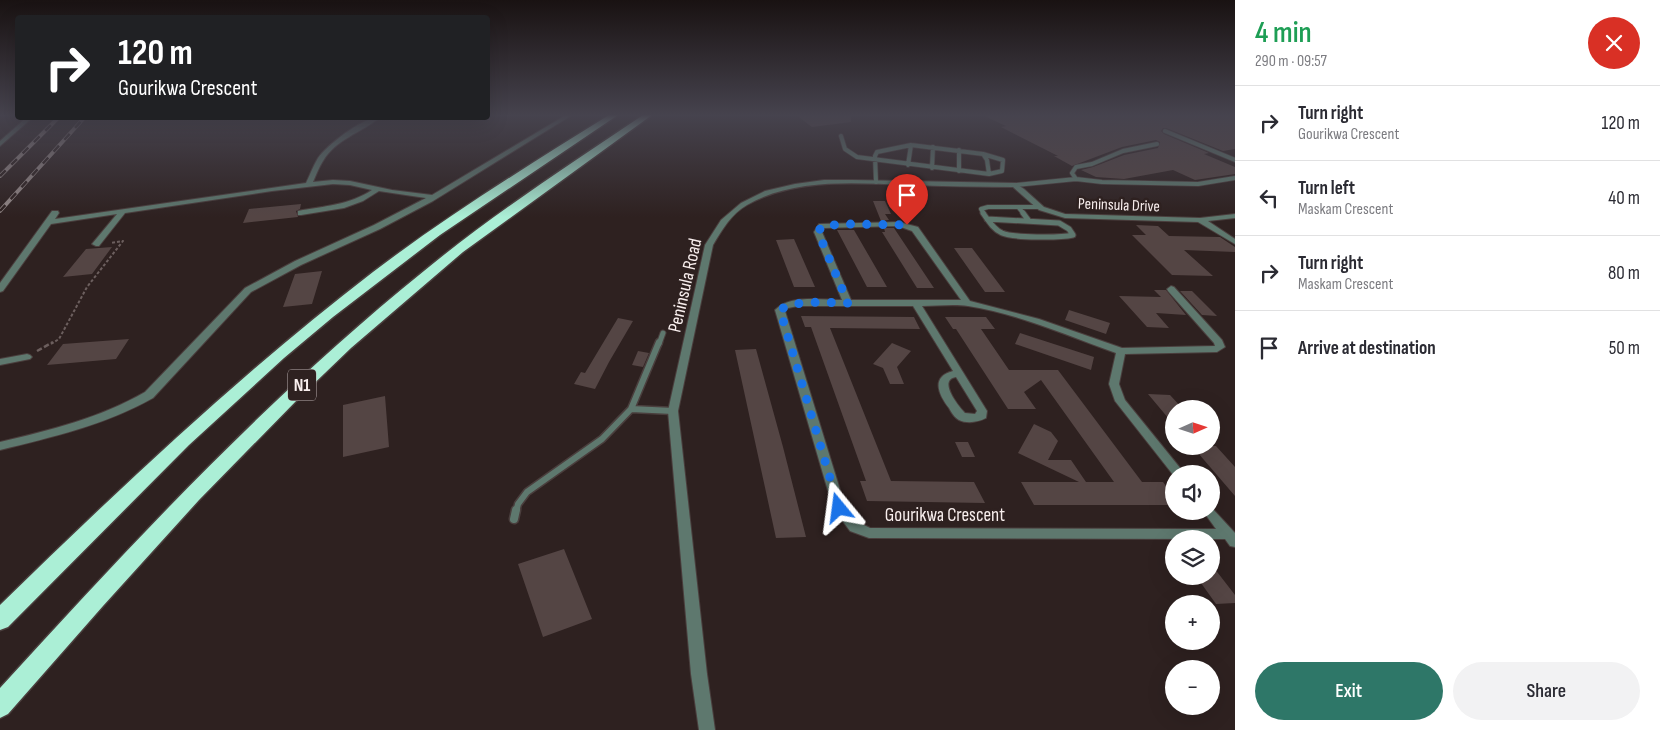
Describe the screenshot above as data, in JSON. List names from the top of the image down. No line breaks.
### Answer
{"streets":{"highway":["N1"],"street":["Peninsula Drive","Peninsula Road","Gourikwa Crescent"]},"north":"right","page":{"heading":["4 min","290 m · 09:57"],"turn":["120 m","Gourikwa Crescent"],"list":[{"name":"Turn right","note":"Gourikwa Crescent","value":"120 m"},{"name":"Turn left","note":"Maskam Crescent","value":"40 m"},{"name":"Turn right","note":"Maskam Crescent","value":"80 m"},{"name":"Arrive at destination","value":"50 m"}],"map_buttons":["+","−"],"buttons":["Exit","Share"]}}
